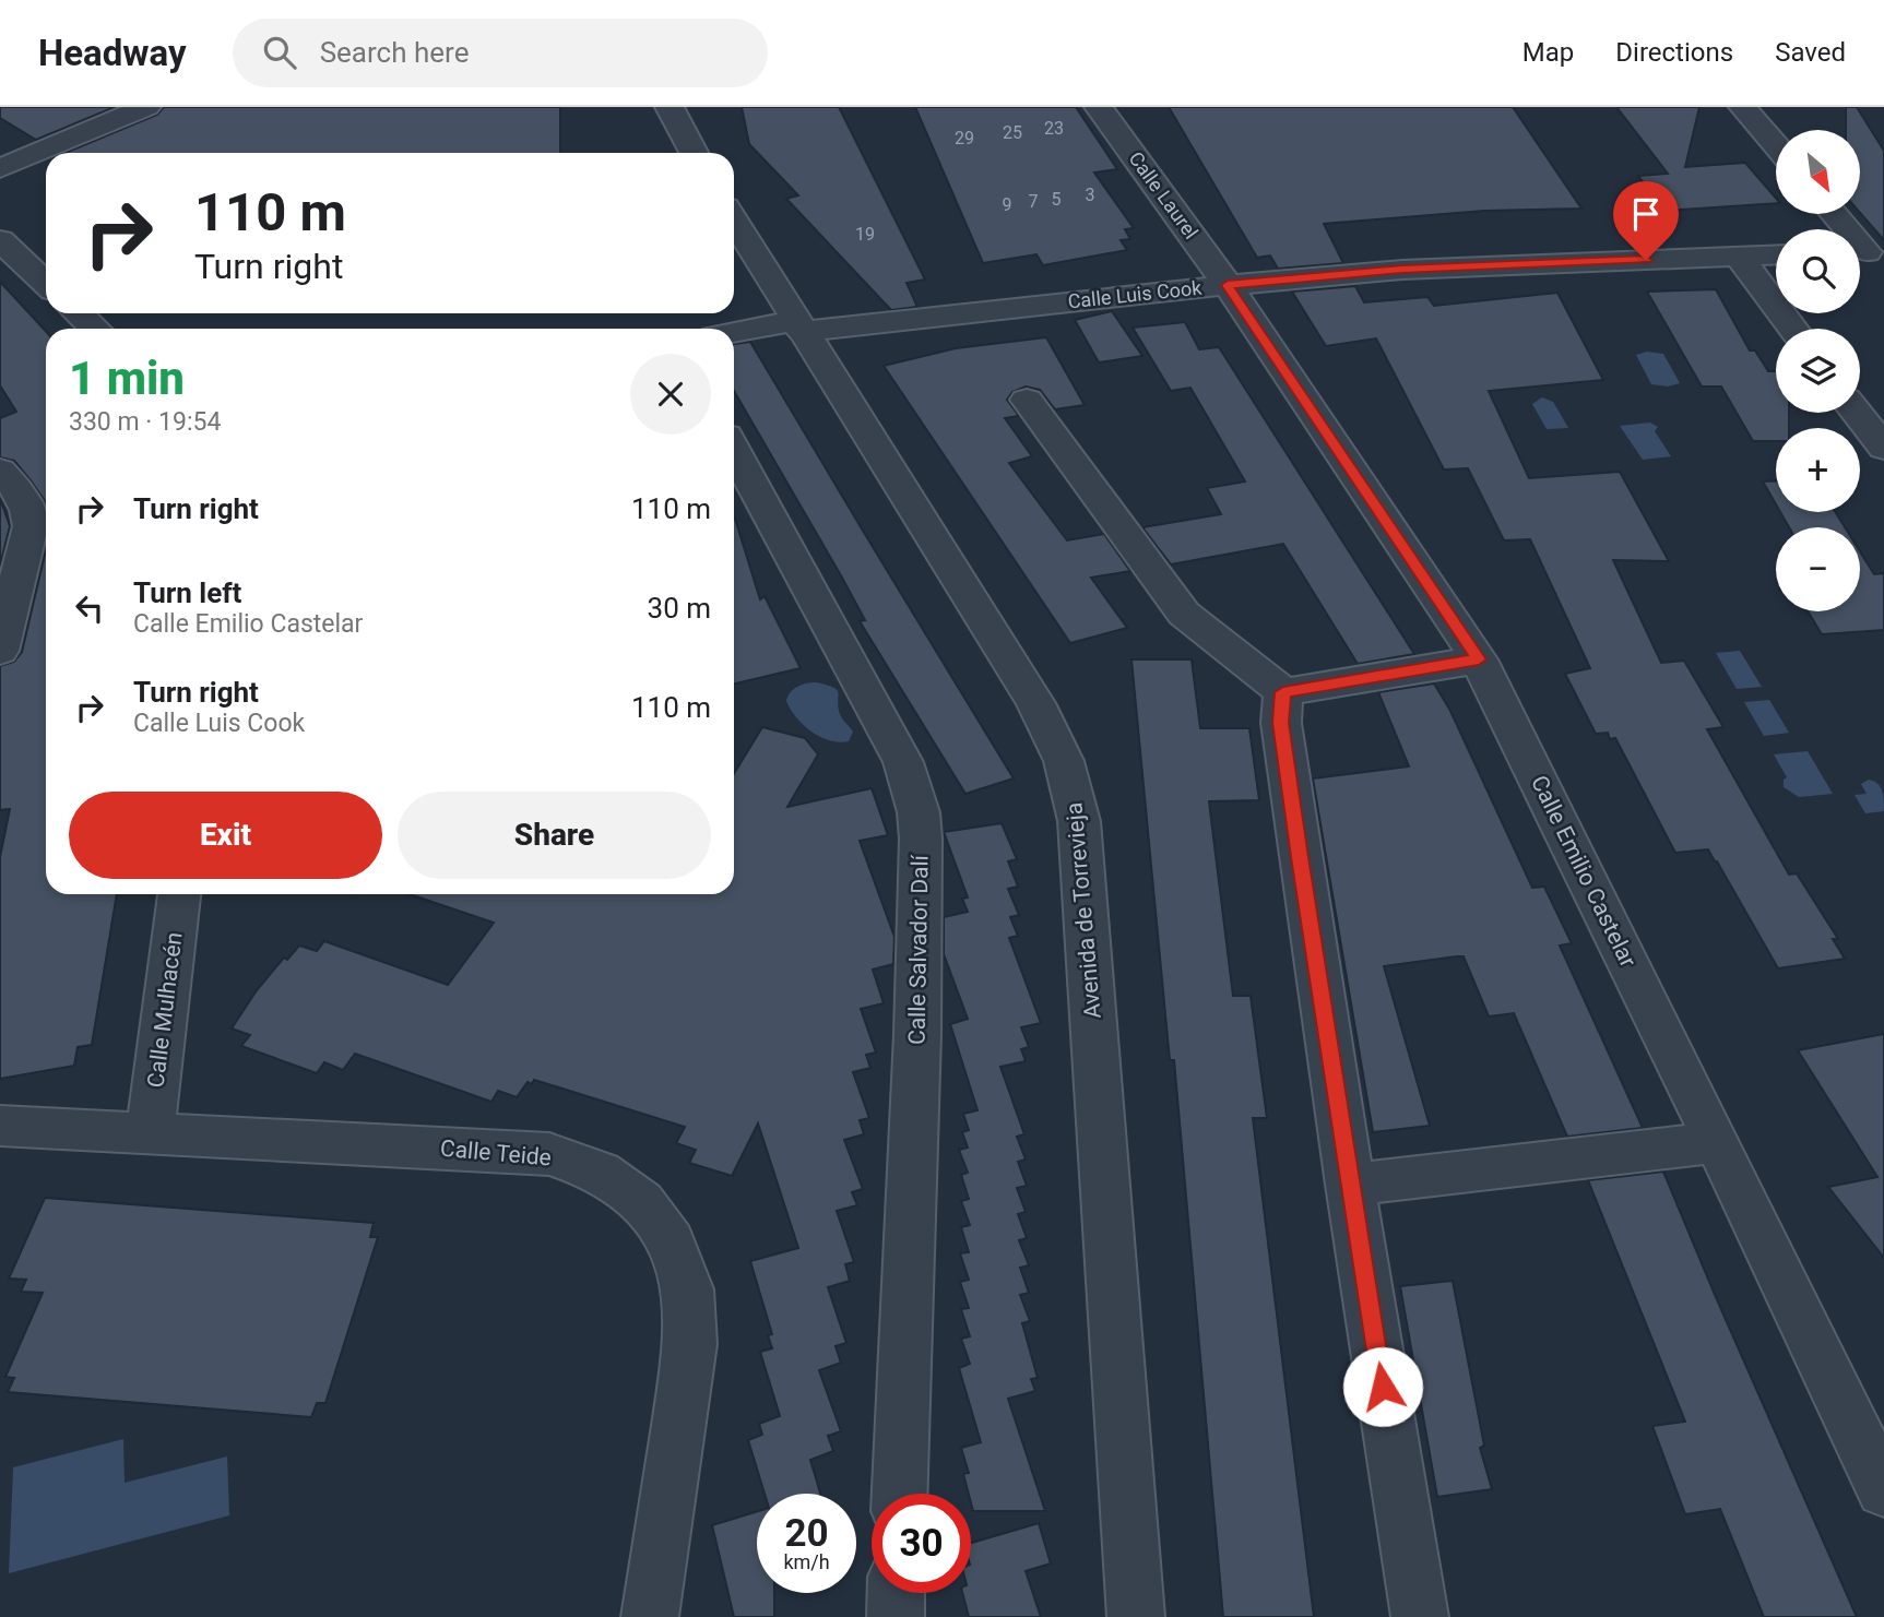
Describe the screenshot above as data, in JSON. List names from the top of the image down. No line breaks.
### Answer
{"streets":{"street":["Calle Laurel","Calle Luis Cook","Calle Emilio Castelar","Avenida de Torrevieja","Calle Salvador Dalí","Calle Mulhacén","Calle Teide"]},"crossings":[["Calle Laurel","Calle Luis Cook"],["Calle Laurel","Calle Emilio Castelar"],["Calle Luis Cook","Calle Emilio Castelar"],["Calle Luis Cook","Avenida de Torrevieja"],["Calle Mulhacén","Calle Teide"]],"house_numbers":["23","25","29","3","5","7","9","19"],"north":"bottom right","page":{"header":"Headway","search":"Search here","nav":["Map","Directions","Saved"],"map_buttons":["+","−"],"turn":["110 m","Turn right"],"heading":["1 min","330 m · 19:54"],"list":[{"name":"Turn right","value":"110 m"},{"name":"Turn left","note":"Calle Emilio Castelar","value":"30 m"},{"name":"Turn right","note":"Calle Luis Cook","value":"110 m"}],"buttons":["Exit","Share"],"speed":"20 km/h","limit":"30"}}
